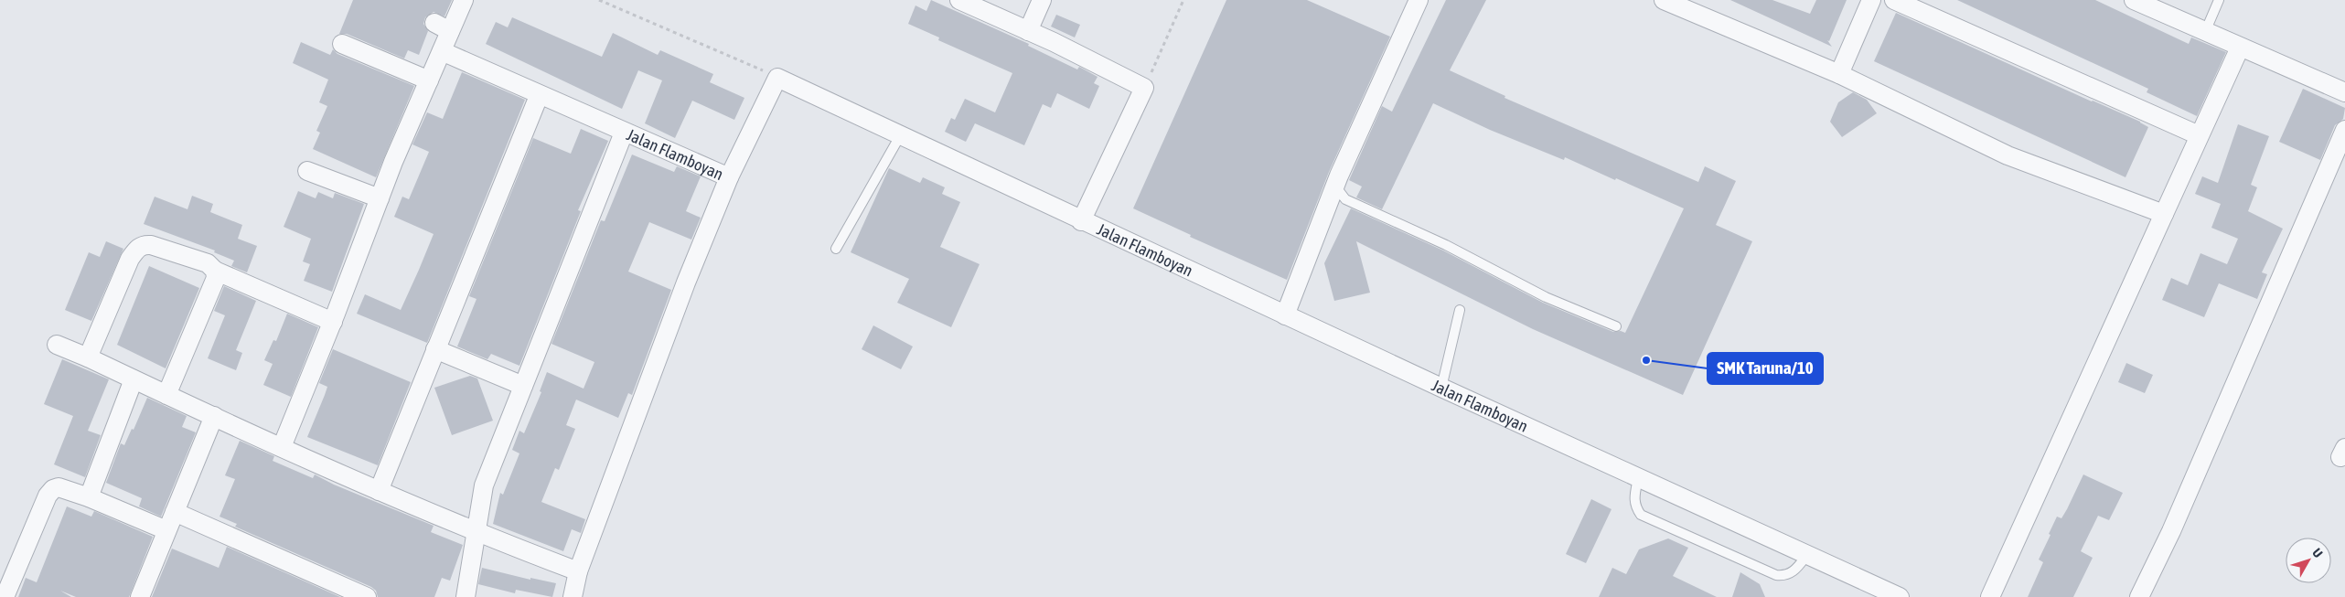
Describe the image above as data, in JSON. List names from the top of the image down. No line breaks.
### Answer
{"streets":{"street":["Jalan Flamboyan"]},"places":["SMK Taruna/10"],"north":"top right"}
